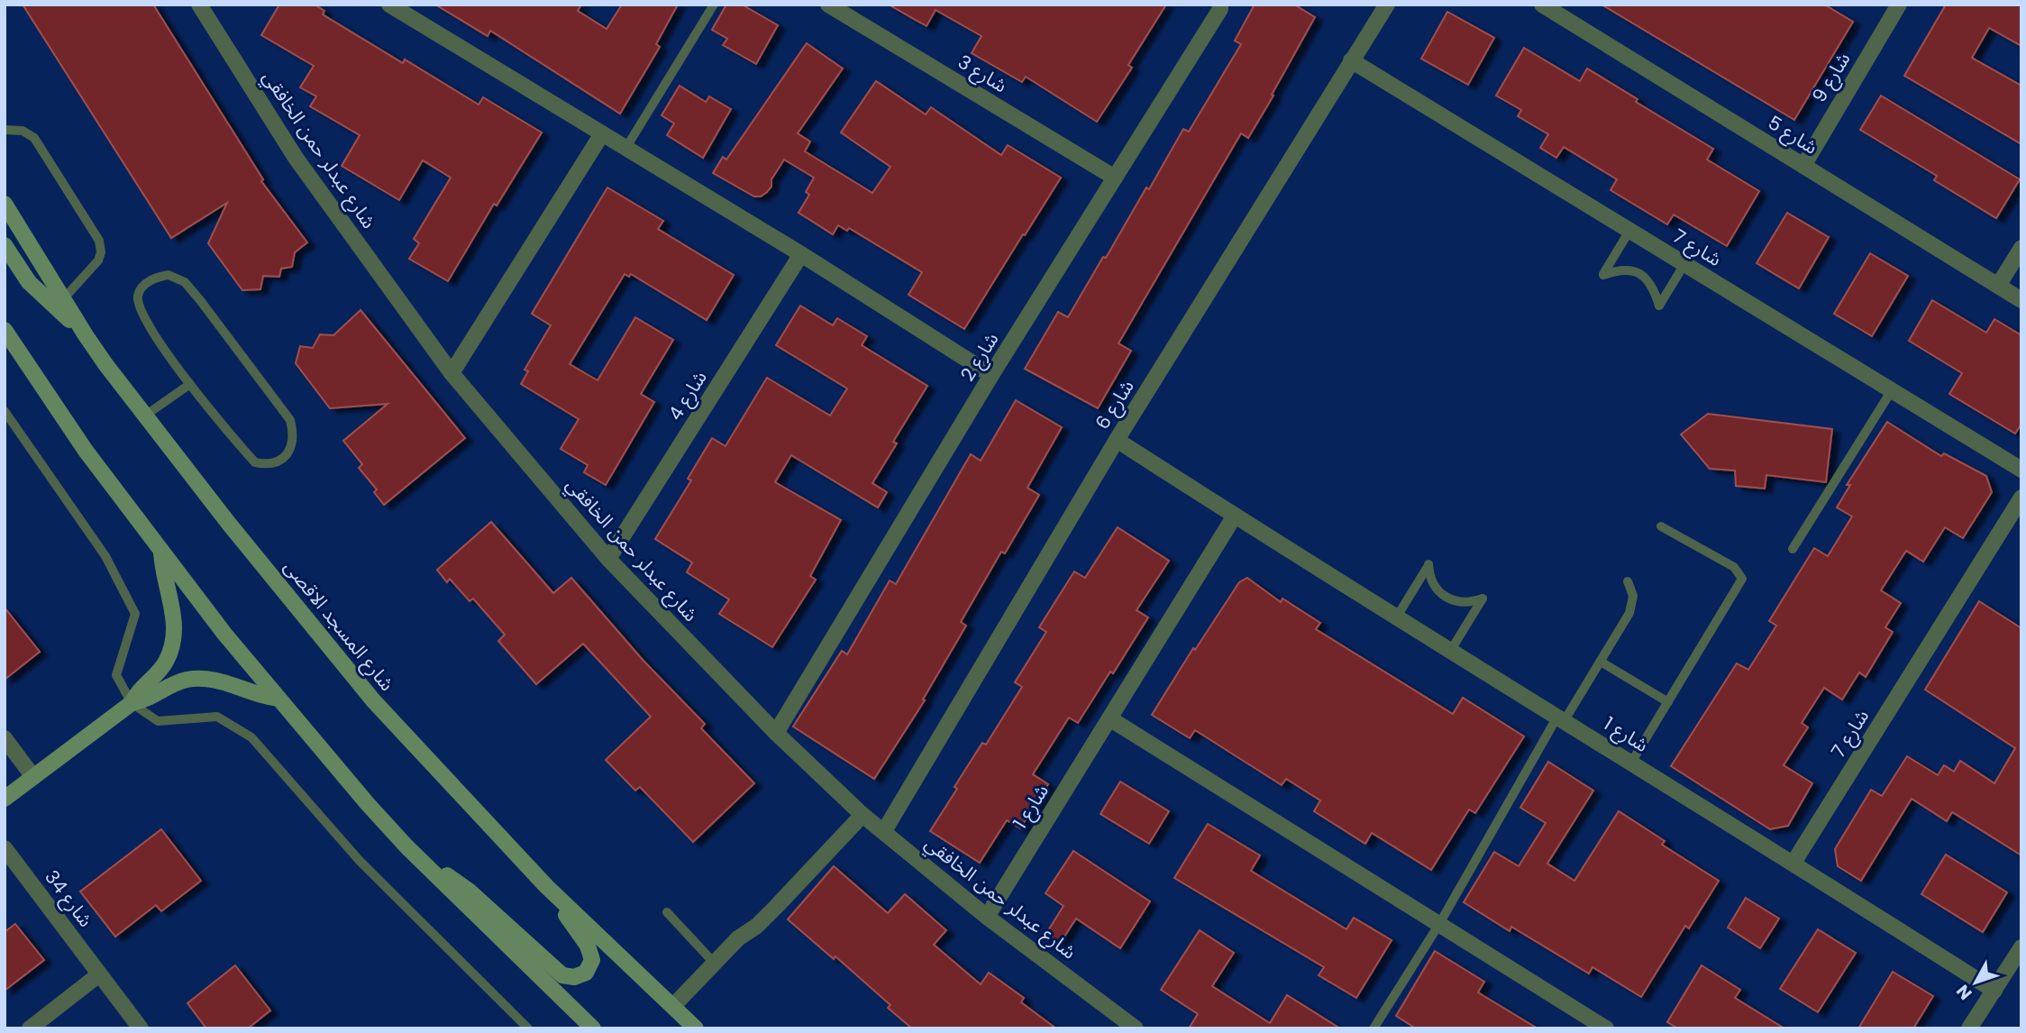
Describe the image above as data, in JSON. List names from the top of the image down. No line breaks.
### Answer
{"streets":{"main road":["شارع المسجد الاقصى"],"street":["شارع 3","شارع 9","شارع 5","شارع عبدلر حمن الخافقي","شارع 7","شارع 2","شارع 4","شارع 6","شارع 1","شارع 34"]},"crossings":[["شارع 3","شارع 2"],["شارع 9","شارع 5"],["شارع عبدلر حمن الخافقي","شارع 2"],["شارع عبدلر حمن الخافقي","شارع 4"],["شارع عبدلر حمن الخافقي","شارع 6"],["شارع عبدلر حمن الخافقي","شارع 1"],["شارع 7","شارع 6"],["شارع 7","شارع 1"],["شارع 6","شارع 1"]],"north":"bottom left"}
